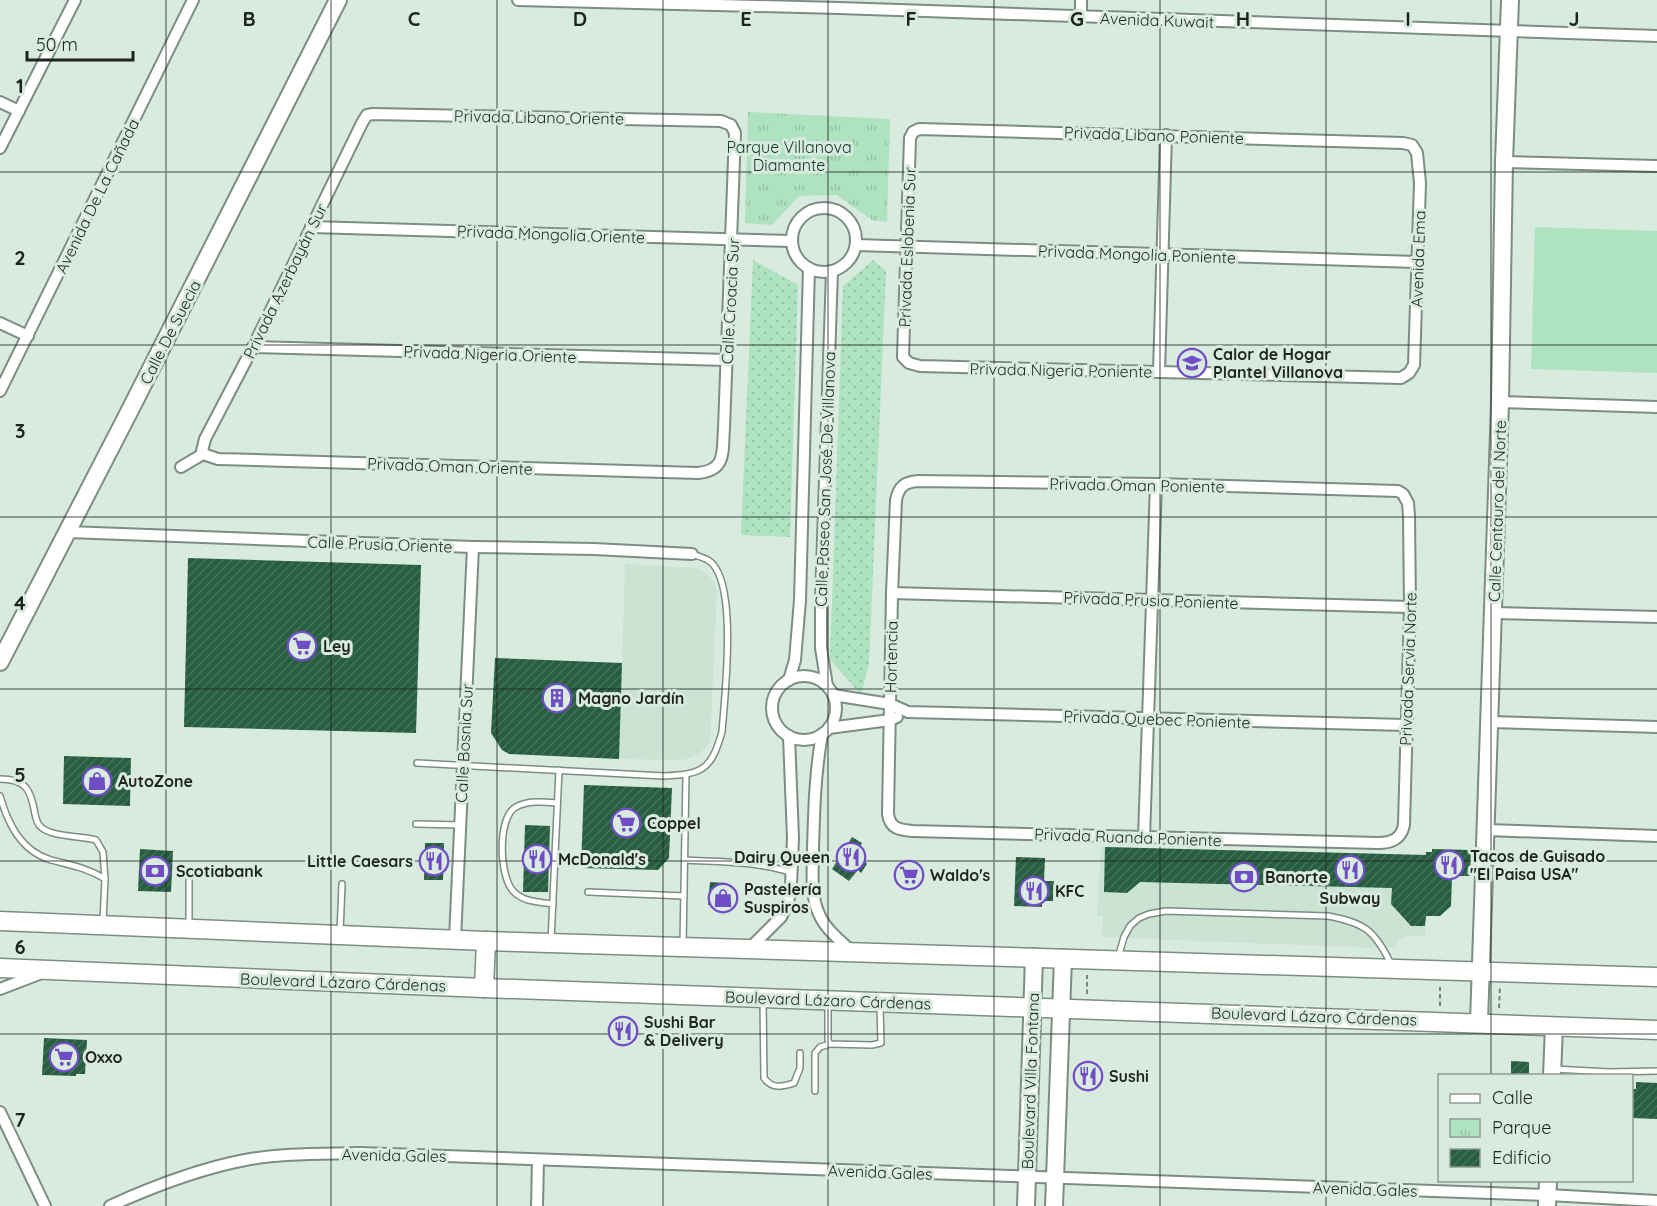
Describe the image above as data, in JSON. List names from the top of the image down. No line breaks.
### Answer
{"streets":{"main road":["Boulevard Lázaro Cárdenas"],"street":["Avenida Kuwait","Privada Libano Oriente","Privada Libano Poniente","Avenida De La Cañada","Privada Mongolia Oriente","Privada Eslobenia Sur","Privada Mongolia Poniente","Avenida Ema","Privada Azerbayán Sur","Calle Croacia Sur","Calle De Suecia","Privada Nigeria Oriente","Privada Nigeria Poniente","Privada Oman Oriente","Calle Paseo San José De Villanova","Privada Oman Poniente","Calle Centauro del Norte","Calle Prusia Oriente","Privada Prusia Poniente","Hortencia","Privada Servia Norte","Privada Quebec Poniente","Calle Bosnia Sur","Privada Ruanda Poniente","Boulevard Villa Fontana","Avenida Gales"]},"crossings":[["Avenida Kuwait","Calle Centauro del Norte"],["Privada Libano Oriente","Privada Azerbayán Sur"],["Privada Libano Oriente","Calle Croacia Sur"],["Privada Libano Poniente","Privada Eslobenia Sur"],["Privada Libano Poniente","Avenida Ema"],["Privada Mongolia Oriente","Privada Mongolia Poniente"],["Privada Mongolia Oriente","Privada Azerbayán Sur"],["Privada Mongolia Oriente","Calle Croacia Sur"],["Privada Mongolia Oriente","Calle Paseo San José De Villanova"],["Privada Eslobenia Sur","Privada Mongolia Poniente"],["Privada Eslobenia Sur","Privada Nigeria Poniente"],["Privada Mongolia Poniente","Avenida Ema"],["Privada Mongolia Poniente","Calle Paseo San José De Villanova"],["Avenida Ema","Privada Nigeria Poniente"],["Privada Azerbayán Sur","Privada Nigeria Oriente"],["Privada Azerbayán Sur","Privada Oman Oriente"],["Calle Croacia Sur","Privada Nigeria Oriente"],["Calle Croacia Sur","Privada Oman Oriente"],["Calle De Suecia","Calle Prusia Oriente"],["Calle Paseo San José De Villanova","Privada Quebec Poniente"],["Privada Oman Poniente","Hortencia"],["Privada Oman Poniente","Privada Servia Norte"],["Calle Centauro del Norte","Boulevard Lázaro Cárdenas"],["Calle Prusia Oriente","Calle Bosnia Sur"],["Privada Prusia Poniente","Hortencia"],["Privada Prusia Poniente","Privada Servia Norte"],["Hortencia","Privada Quebec Poniente"],["Hortencia","Privada Ruanda Poniente"],["Privada Servia Norte","Privada Quebec Poniente"],["Privada Servia Norte","Privada Ruanda Poniente"],["Boulevard Lázaro Cárdenas","Boulevard Villa Fontana"],["Boulevard Villa Fontana","Avenida Gales"]],"parks":["Parque Villanova Diamante"],"places":{"school or university":["Calor de Hogar Plantel Villanova"],"supermarket":["Ley","Coppel","Waldo's","Oxxo"],"building":["Magno Jardín"],"shop":["AutoZone","Pastelería Suspiros"],"restaurant":["Dairy Queen","McDonald's","Little Caesars","Tacos de Guisado \"El Paisa USA\"","Subway","KFC","Sushi Bar & Delivery","Sushi"],"bank":["Scotiabank","Banorte"]},"legend":["Calle","Parque","Edificio"],"scale_bar":"50 m","grid":{"columns":["B","C","D","E","F","G","H","I","J"],"rows":["1","2","3","4","5","6","7"]}}
